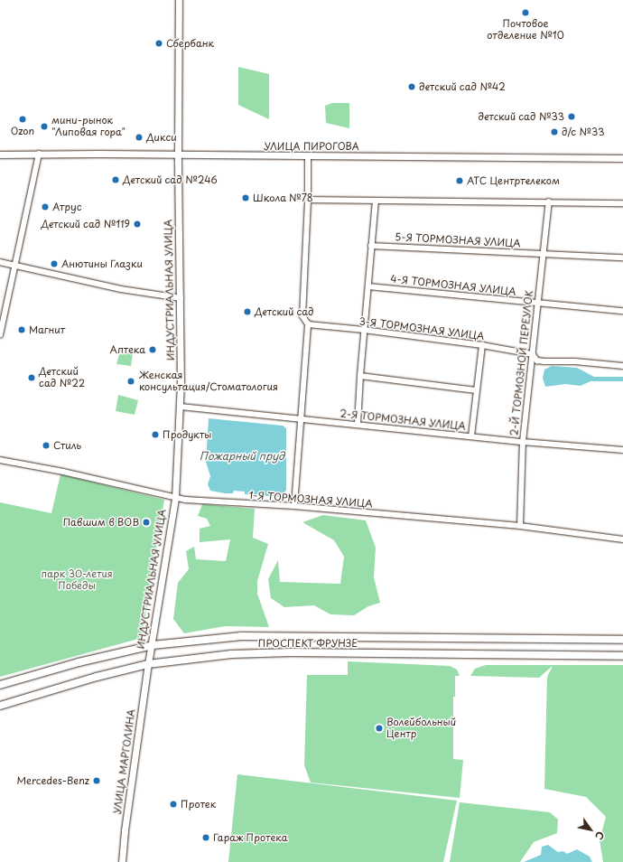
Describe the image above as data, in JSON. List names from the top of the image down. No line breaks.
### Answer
{"streets":{"main road":["ПРОСПЕКТ ФРУНЗЕ"],"street":["УЛИЦА ПИРОГОВА","5-Я ТОРМОЗНАЯ УЛИЦА","4-Я ТОРМОЗНАЯ УЛИЦА","ИНДУСТРИАЛЬНАЯ УЛИЦА","3-Я ТОРМОЗНАЯ УЛИЦА","2-Й ТОРМОЗНОЙ ПЕРЕУЛОК","2-Я ТОРМОЗНАЯ УЛИЦА","1-Я ТОРМОЗНАЯ УЛИЦА","УЛИЦА МАРГОЛИНА"]},"crossings":[["УЛИЦА ПИРОГОВА","ИНДУСТРИАЛЬНАЯ УЛИЦА"],["5-Я ТОРМОЗНАЯ УЛИЦА","2-Й ТОРМОЗНОЙ ПЕРЕУЛОК"],["4-Я ТОРМОЗНАЯ УЛИЦА","2-Й ТОРМОЗНОЙ ПЕРЕУЛОК"],["ИНДУСТРИАЛЬНАЯ УЛИЦА","2-Я ТОРМОЗНАЯ УЛИЦА"],["ИНДУСТРИАЛЬНАЯ УЛИЦА","1-Я ТОРМОЗНАЯ УЛИЦА"],["ИНДУСТРИАЛЬНАЯ УЛИЦА","ПРОСПЕКТ ФРУНЗЕ"],["ИНДУСТРИАЛЬНАЯ УЛИЦА","УЛИЦА МАРГОЛИНА"],["3-Я ТОРМОЗНАЯ УЛИЦА","2-Й ТОРМОЗНОЙ ПЕРЕУЛОК"],["2-Й ТОРМОЗНОЙ ПЕРЕУЛОК","2-Я ТОРМОЗНАЯ УЛИЦА"],["2-Й ТОРМОЗНОЙ ПЕРЕУЛОК","1-Я ТОРМОЗНАЯ УЛИЦА"],["ПРОСПЕКТ ФРУНЗЕ","УЛИЦА МАРГОЛИНА"]],"water":["Пожарный пруд"],"parks":["парк 30-летия Победы"],"places":["Почтовое отделение №10","Сбербанк","детский сад №42","детский сад №33","Ozon","мини-рынок \"Липовая гора\"","д/с №33","Дикси","Детский сад №246","АТС Центртелеком","Школа №78","Атрус","Детский сад №119","Анютины Глазки","Детский сад","Магнит","Аптека","Детский сад №22","Женская консультация/Стоматология","Продукты","Стиль","Павшим в ВОВ","Волейбольный Центр","Mercedes-Benz","Протек","Гараж Протека"],"north":"bottom right"}
